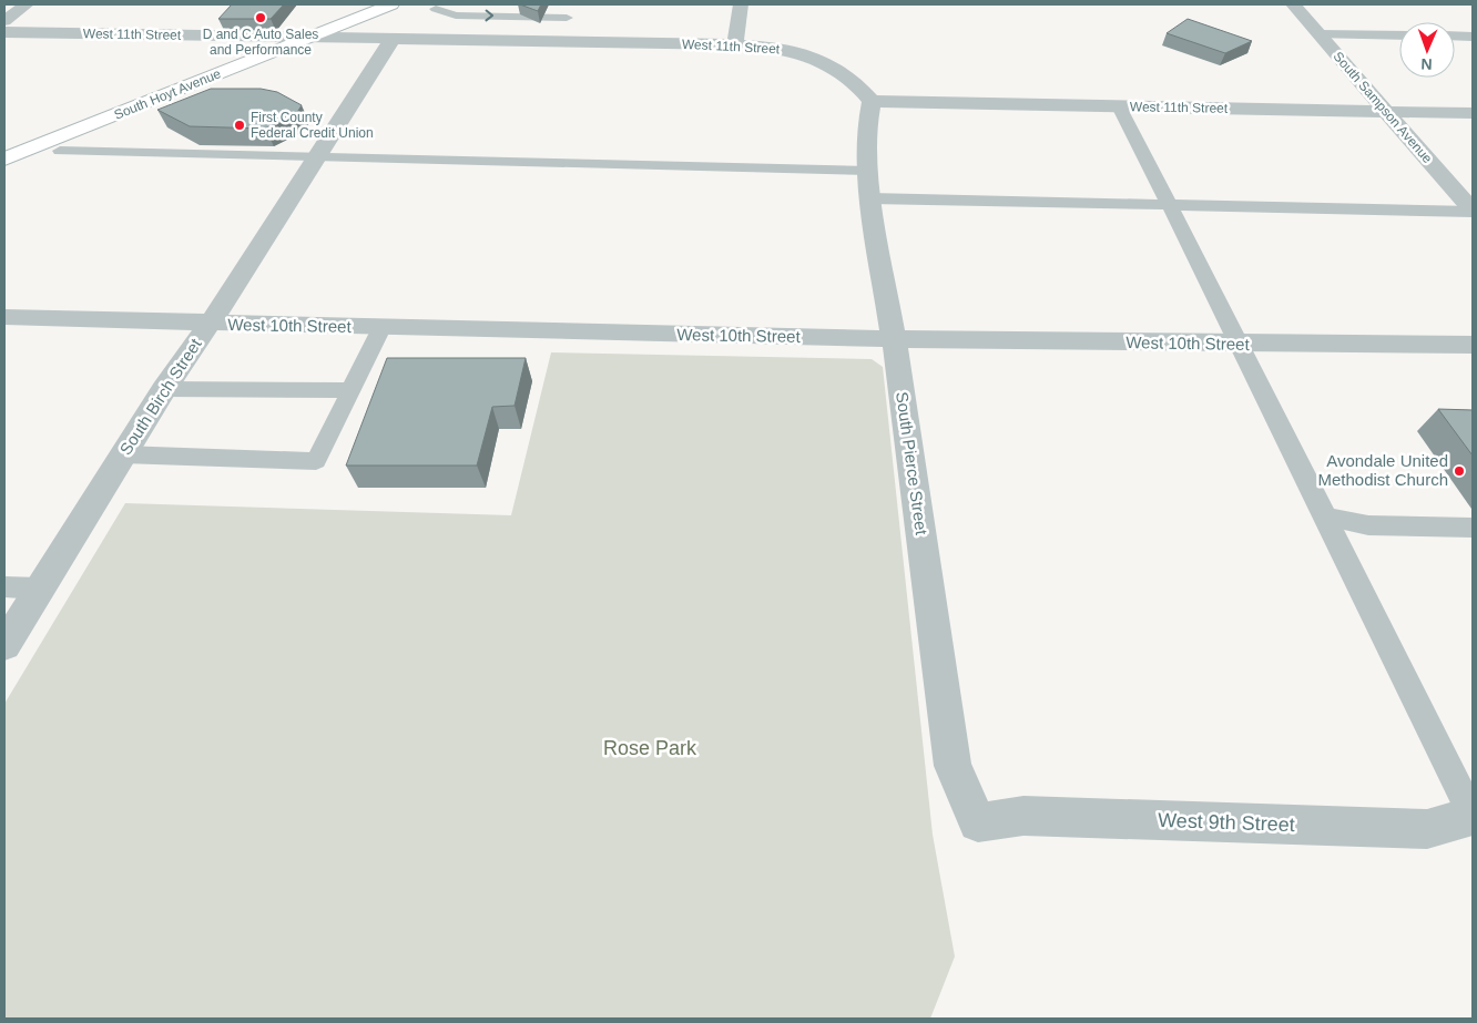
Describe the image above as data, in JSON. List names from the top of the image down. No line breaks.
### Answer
{"streets":{"main road":["South Hoyt Avenue"],"street":["West 11th Street","South Sampson Avenue","West 10th Street","South Birch Street","South Pierce Street","West 9th Street"]},"crossings":[["West 11th Street","South Hoyt Avenue"],["West 11th Street","South Sampson Avenue"],["West 11th Street","South Birch Street"],["West 11th Street","South Pierce Street"],["West 10th Street","South Birch Street"],["West 10th Street","South Pierce Street"],["South Pierce Street","West 9th Street"]],"parks":["Rose Park"],"places":["D and C Auto Sales and Performance","First County Federal Credit Union","Avondale United Methodist Church"],"north":"bottom"}
